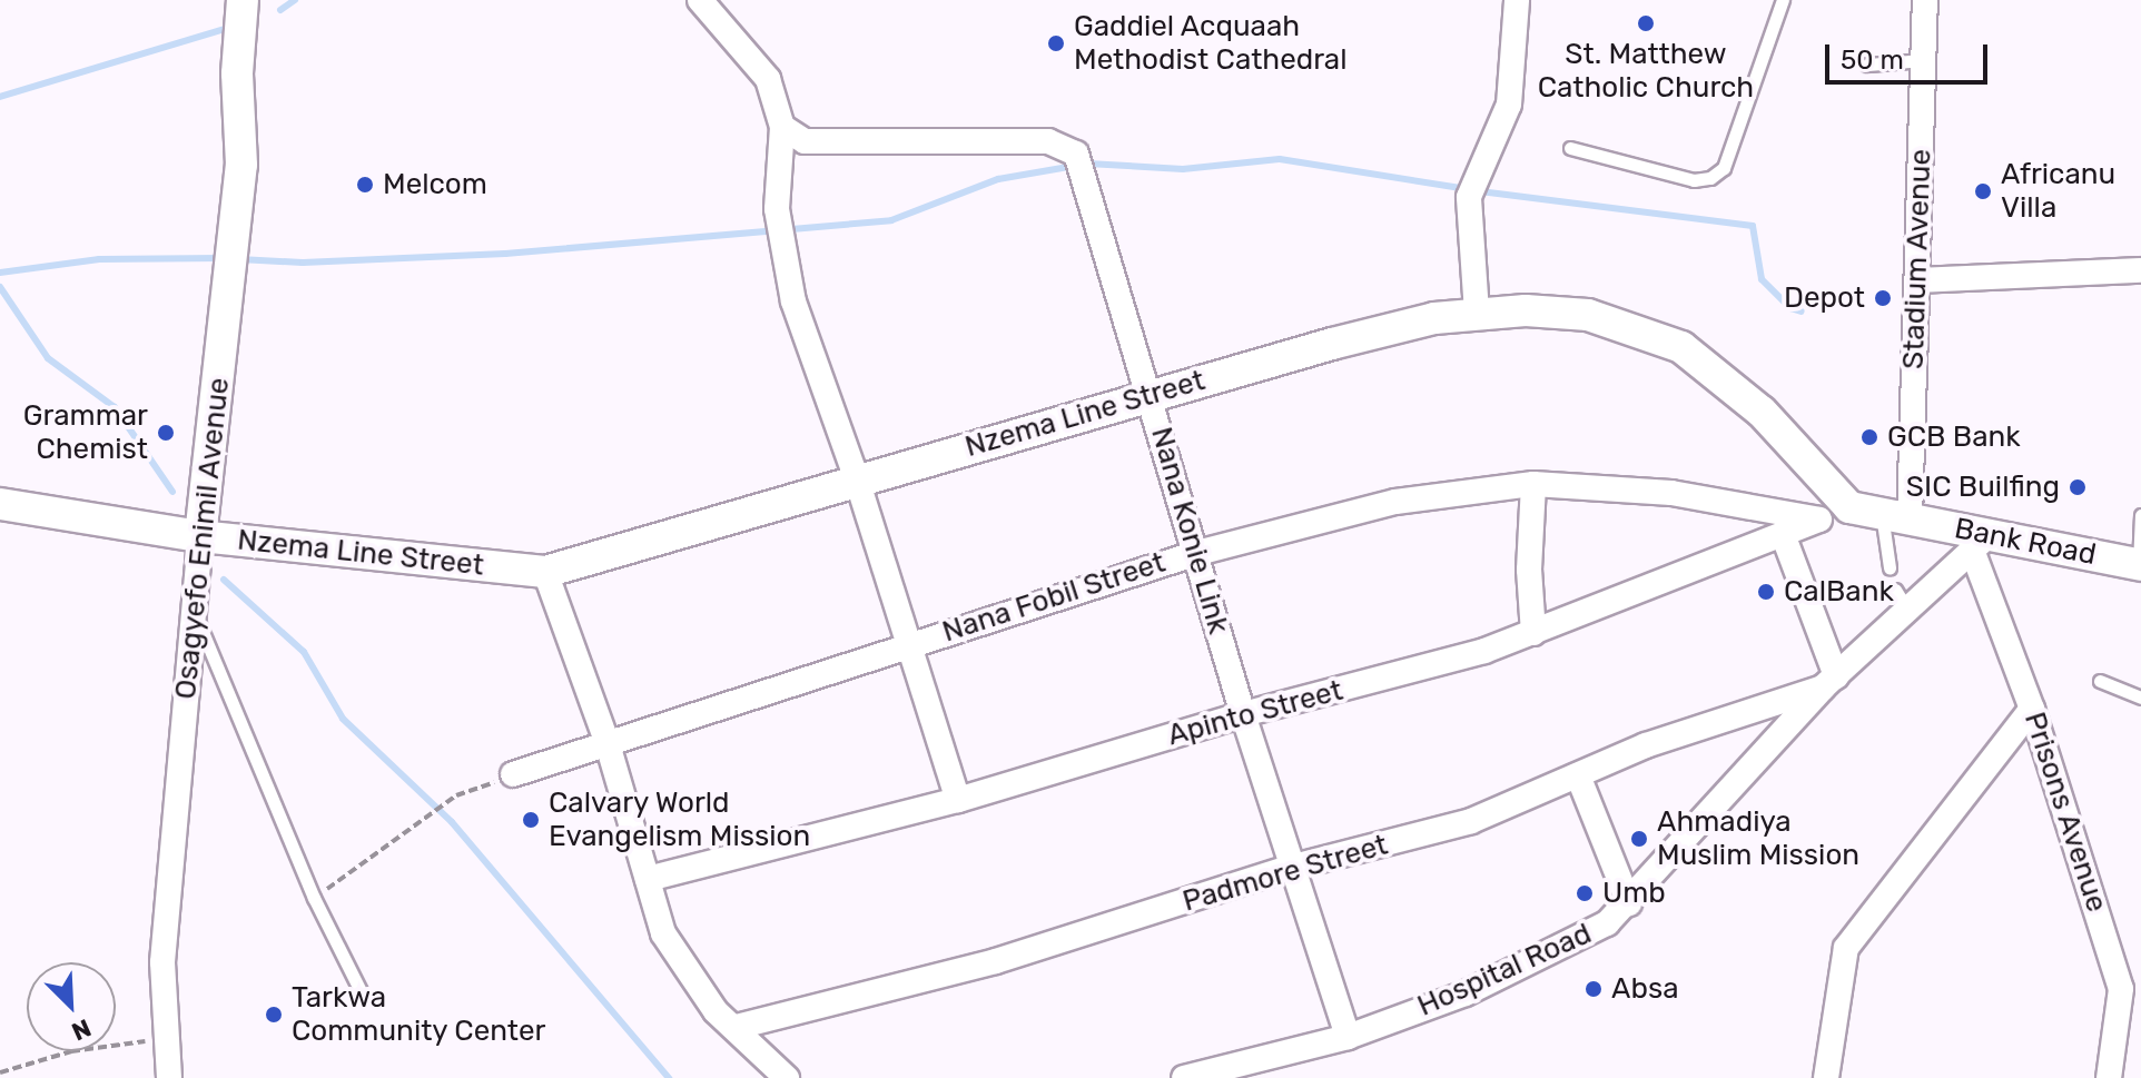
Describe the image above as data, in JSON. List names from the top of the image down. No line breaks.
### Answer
{"streets":{"street":["Stadium Avenue","Nzema Line Street","Nana Konie Link","Osagyefo Enimil Avenue","Bank Road","Nana Fobil Street","Apinto Street","Prisons Avenue","Padmore Street","Hospital Road"]},"crossings":[["Stadium Avenue","Bank Road"],["Nzema Line Street","Nana Konie Link"],["Nzema Line Street","Osagyefo Enimil Avenue"],["Nzema Line Street","Apinto Street"],["Nana Konie Link","Nana Fobil Street"],["Nana Konie Link","Apinto Street"],["Nana Konie Link","Padmore Street"],["Nana Konie Link","Hospital Road"],["Bank Road","Prisons Avenue"],["Bank Road","Hospital Road"],["Nana Fobil Street","Apinto Street"],["Prisons Avenue","Hospital Road"],["Padmore Street","Hospital Road"]],"places":["St. Matthew Catholic Church","Gaddiel Acquaah Methodist Cathedral","Melcom","Africanu Villa","Depot","Grammar Chemist","GCB Bank","SIC Builfing","CalBank","Calvary World Evangelism Mission","Ahmadiya Muslim Mission","Umb","Absa","Tarkwa Community Center"],"scale_bar":"50 m","north":"bottom right"}
